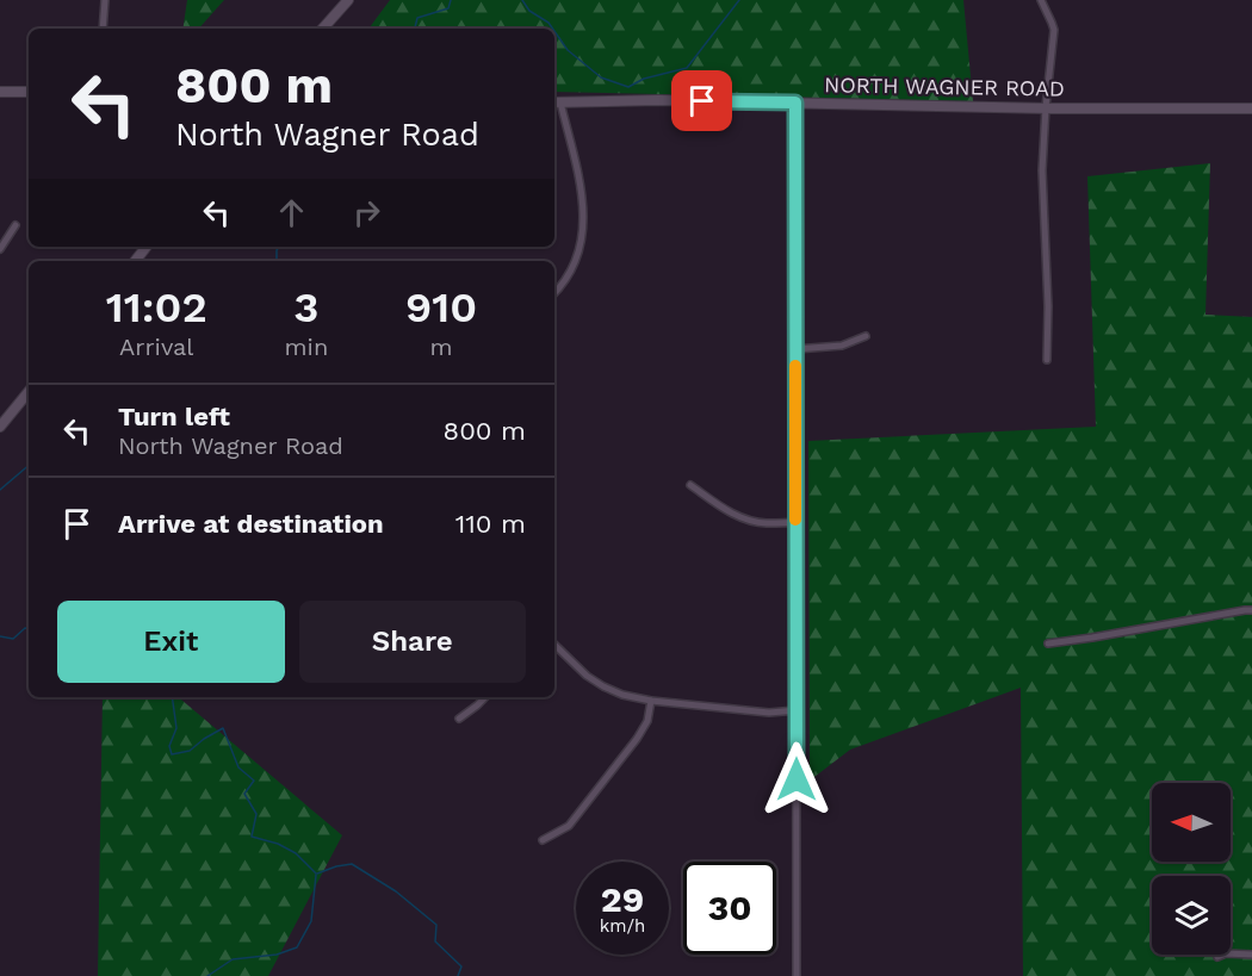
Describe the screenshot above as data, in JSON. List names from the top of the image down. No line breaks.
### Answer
{"streets":{"main road":["NORTH WAGNER ROAD"]},"north":"left","page":{"turn":["800 m","North Wagner Road"],"eta":["11:02","Arrival","3","min","910","m"],"list":[{"name":"Turn left","note":"North Wagner Road","value":"800 m"},{"name":"Arrive at destination","value":"110 m"}],"buttons":["Exit","Share"],"speed":"29 km/h","limit":"30"}}
